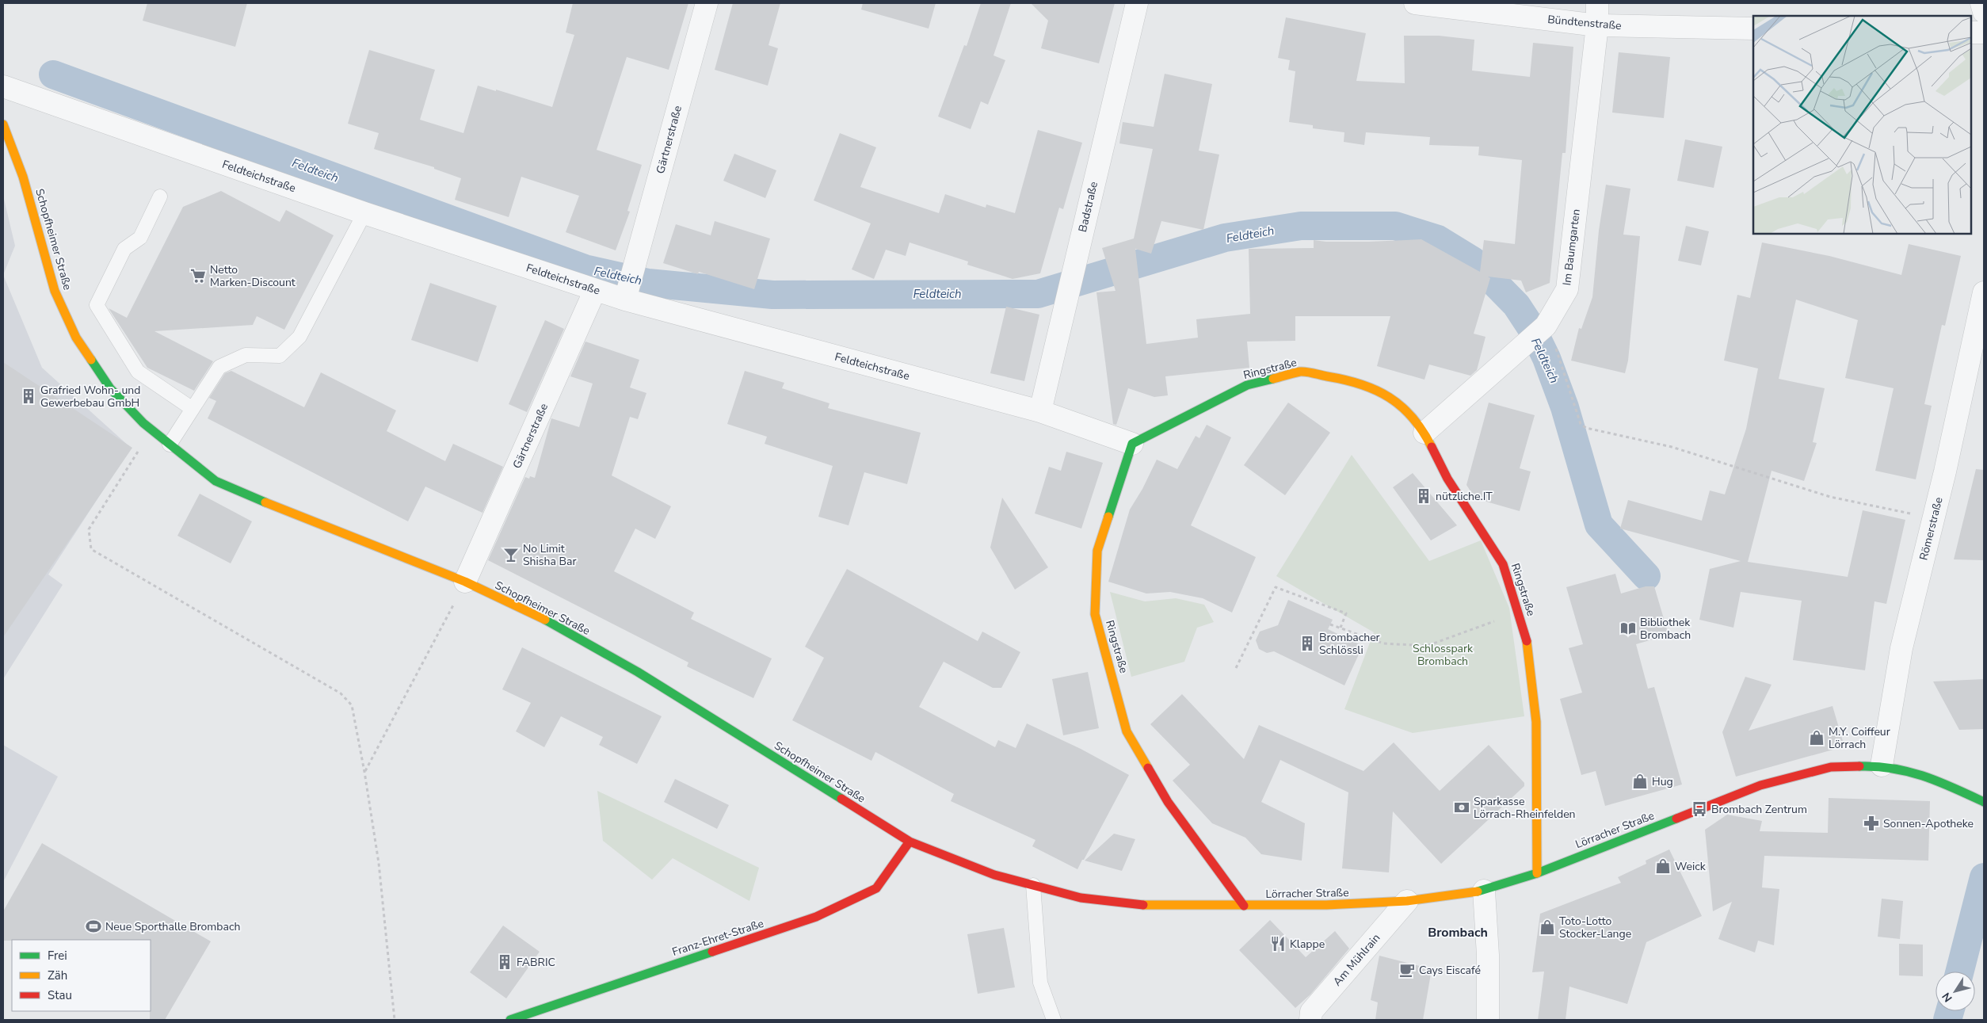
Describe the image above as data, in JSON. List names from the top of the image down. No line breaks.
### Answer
{"streets":{"main road":["Schopfheimer Straße","Ringstraße","Lörracher Straße","Franz-Ehret-Straße"],"street":["Bündtenstraße","Gärtnerstraße","Feldteichstraße","Badstraße","Im Baumgarten","Römerstraße","Am Mühlrain"]},"crossings":[["Bündtenstraße","Im Baumgarten"],["Gärtnerstraße","Feldteichstraße"],["Gärtnerstraße","Schopfheimer Straße"],["Feldteichstraße","Badstraße"],["Feldteichstraße","Ringstraße"],["Schopfheimer Straße","Ringstraße"],["Schopfheimer Straße","Lörracher Straße"],["Schopfheimer Straße","Franz-Ehret-Straße"],["Im Baumgarten","Ringstraße"],["Ringstraße","Lörracher Straße"],["Römerstraße","Lörracher Straße"],["Lörracher Straße","Am Mühlrain"]],"districts":["Brombach"],"water":["Feldteich"],"parks":["Schlosspark Brombach"],"places":{"supermarket":["Netto Marken-Discount"],"building":["Grafried Wohn- und Gewerbebau GmbH","nützliche.IT","Brombacher Schlössli","FABRIC"],"bar":["No Limit Shisha Bar"],"library":["Bibliothek Brombach"],"shop":["M.Y. Coiffeur Lörrach","Hug","Weick","Toto-Lotto Stocker-Lange"],"bank":["Sparkasse Lörrach-Rheinfelden"],"bus stop":["Brombach Zentrum"],"pharmacy":["Sonnen-Apotheke"],"sports":["Neue Sporthalle Brombach"],"restaurant":["Klappe"],"cafe":["Cays Eiscafé"]},"legend":["Frei","Zäh","Stau"],"north":"bottom left"}
